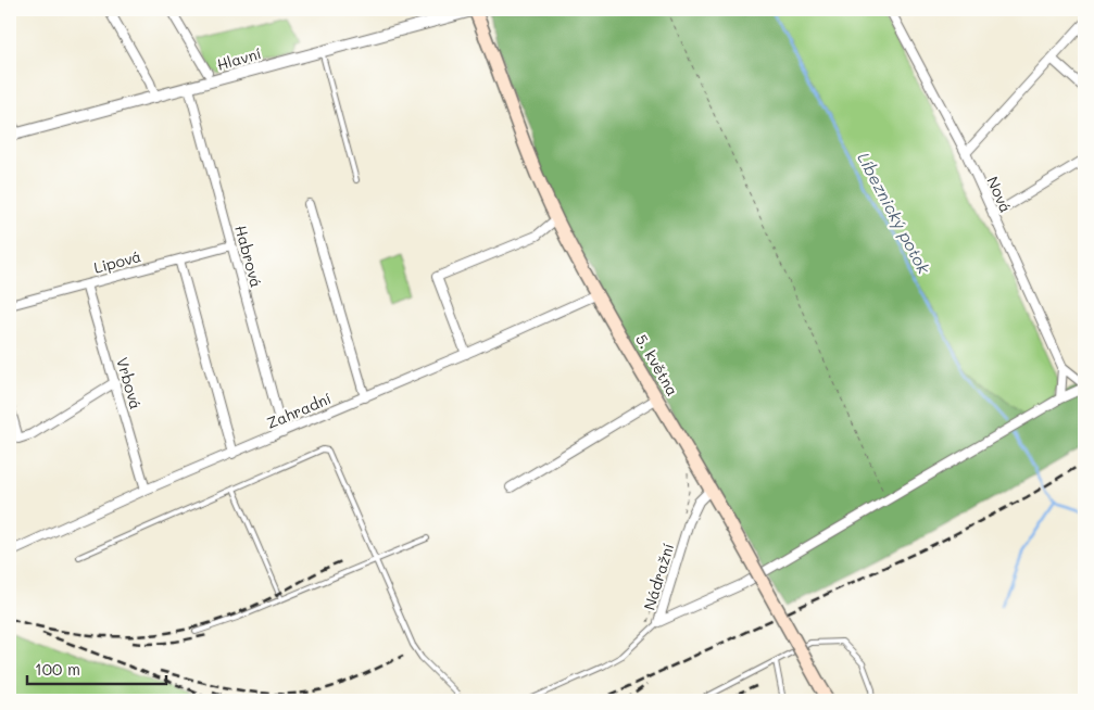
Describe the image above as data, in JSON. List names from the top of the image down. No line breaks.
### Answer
{"streets":{"main road":["5. května"],"street":["Hlavní","Nová","Habrová","Lipová","Vrbová","Zahradní","Nádražní"]},"crossings":[["Hlavní","Habrová"],["Hlavní","5. května"],["Habrová","Lipová"],["Habrová","Zahradní"],["Lipová","Vrbová"],["5. května","Zahradní"],["5. května","Nádražní"],["Vrbová","Zahradní"]],"water":["Líbeznický potok"],"scale_bar":"100 m"}
